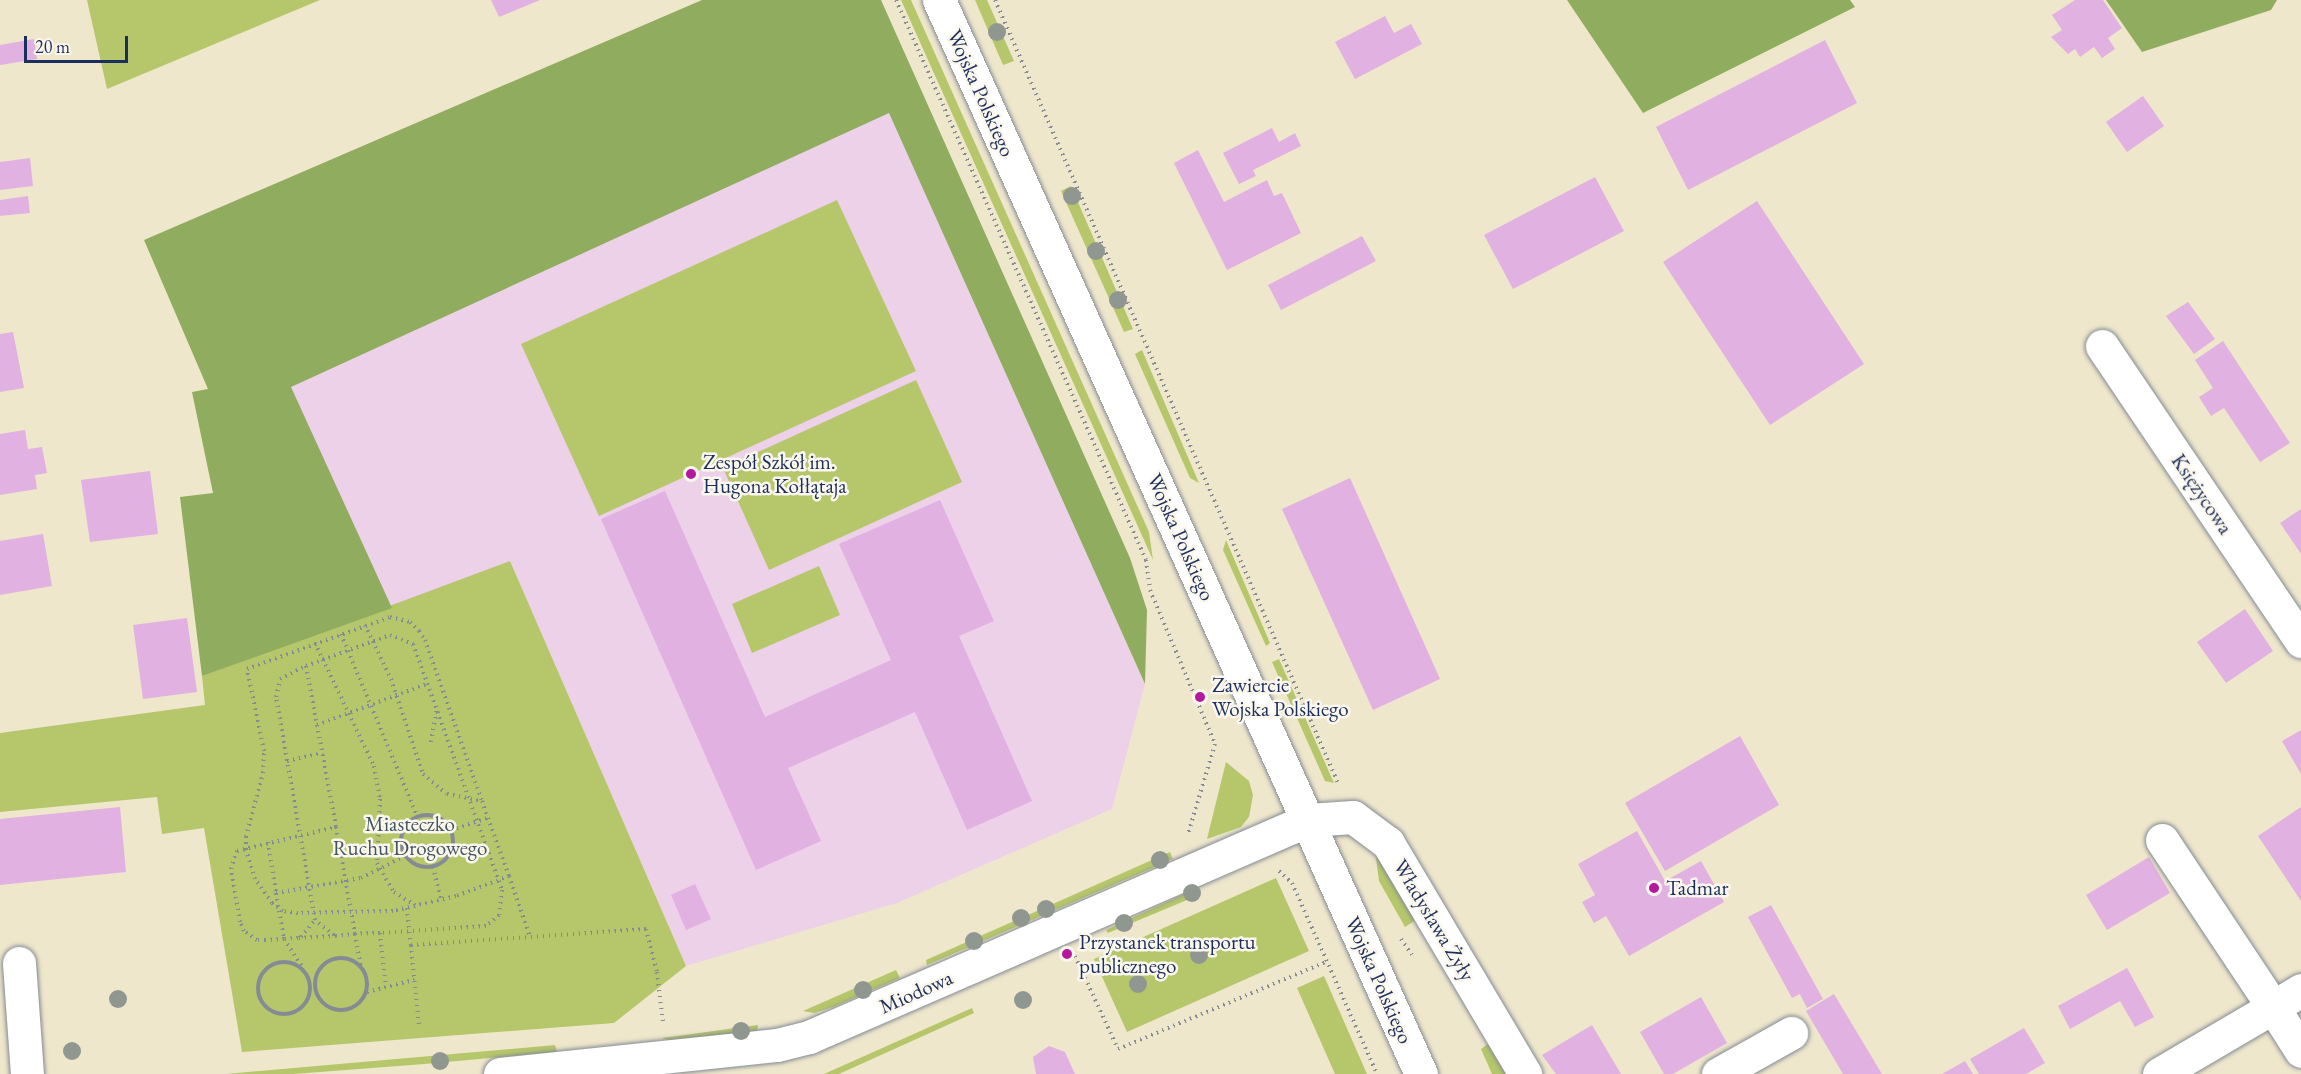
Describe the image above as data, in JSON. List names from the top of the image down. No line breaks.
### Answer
{"streets":{"street":["Wojska Polskiego","Księżycowa","Władysława Żyły","Miodowa"]},"crossings":[["Wojska Polskiego","Miodowa"]],"parks":["Miasteczko Ruchu Drogowego"],"places":["Zespół Szkół im. Hugona Kołłątaja","Zawiercie Wojska Polskiego","Tadmar","Przystanek transportu publicznego"],"scale_bar":"20 m"}
